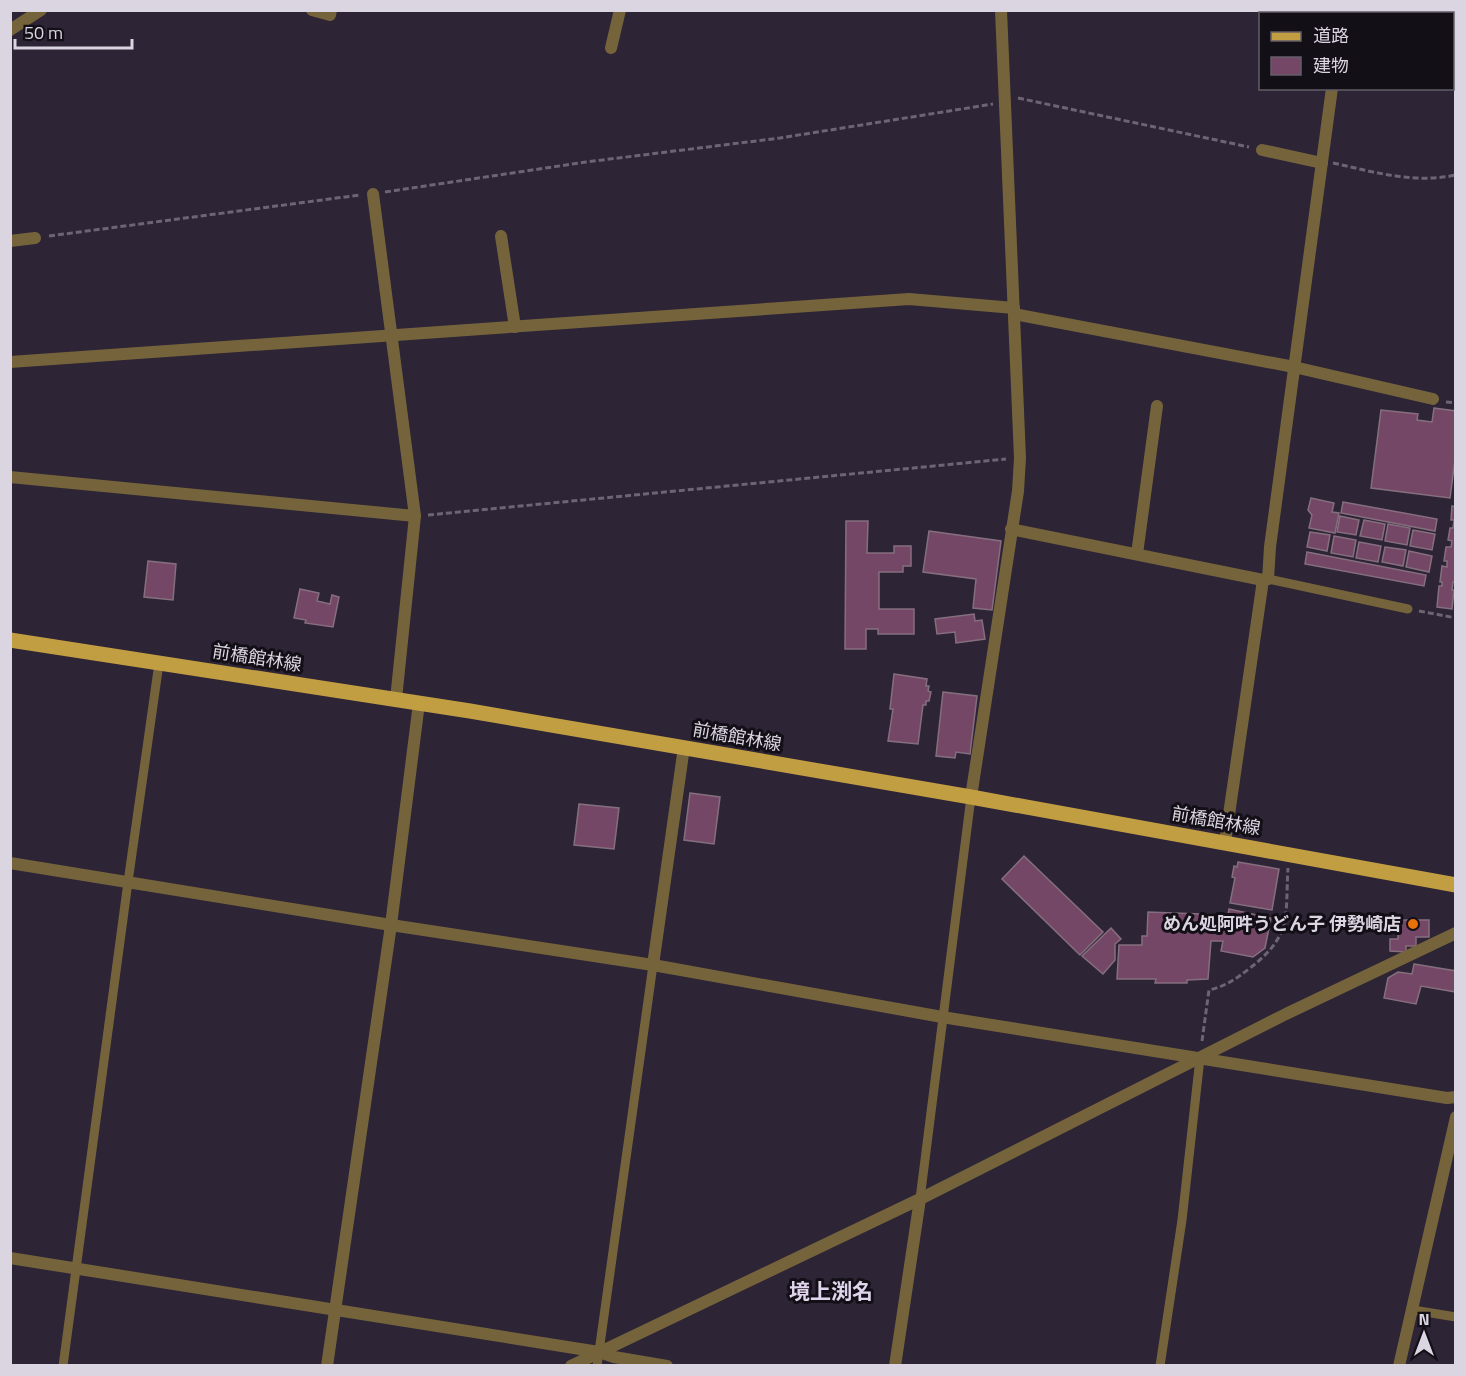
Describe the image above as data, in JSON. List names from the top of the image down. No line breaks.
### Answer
{"streets":{"main road":["前橋館林線"]},"districts":["境上渕名"],"places":["めん処阿吽うどん子 伊勢崎店"],"legend":["道路","建物"],"scale_bar":"50 m","north":"top"}
